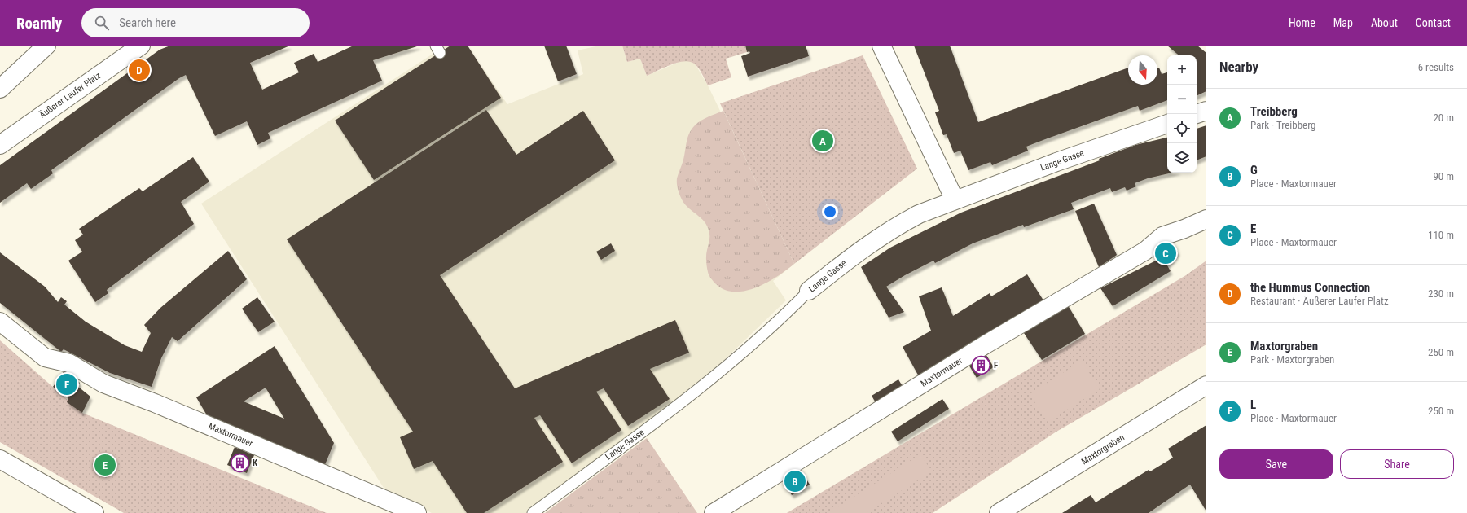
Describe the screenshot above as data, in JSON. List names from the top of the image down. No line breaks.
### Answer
{"streets":{"street":["Äußerer Laufer Platz","Lange Gasse","Maxtormauer","Maxtorgraben"]},"places":{"building":["F","K"]},"north":"bottom","page":{"header":"Roamly","search":"Search here","nav":["Home","Map","About","Contact"],"heading":["Nearby","6 results"],"map_buttons":["+","−"],"pins":["D","A","C","F","E","B"],"list":[{"mark":"A","name":"Treibberg","note":"Park · Treibberg","value":"20 m"},{"mark":"B","name":"G","note":"Place · Maxtormauer","value":"90 m"},{"mark":"C","name":"E","note":"Place · Maxtormauer","value":"110 m"},{"mark":"D","name":"the Hummus Connection","note":"Restaurant · Äußerer Laufer Platz","value":"230 m"},{"mark":"E","name":"Maxtorgraben","note":"Park · Maxtorgraben","value":"250 m"},{"mark":"F","name":"L","note":"Place · Maxtormauer","value":"250 m"}],"buttons":["Save","Share"]}}
